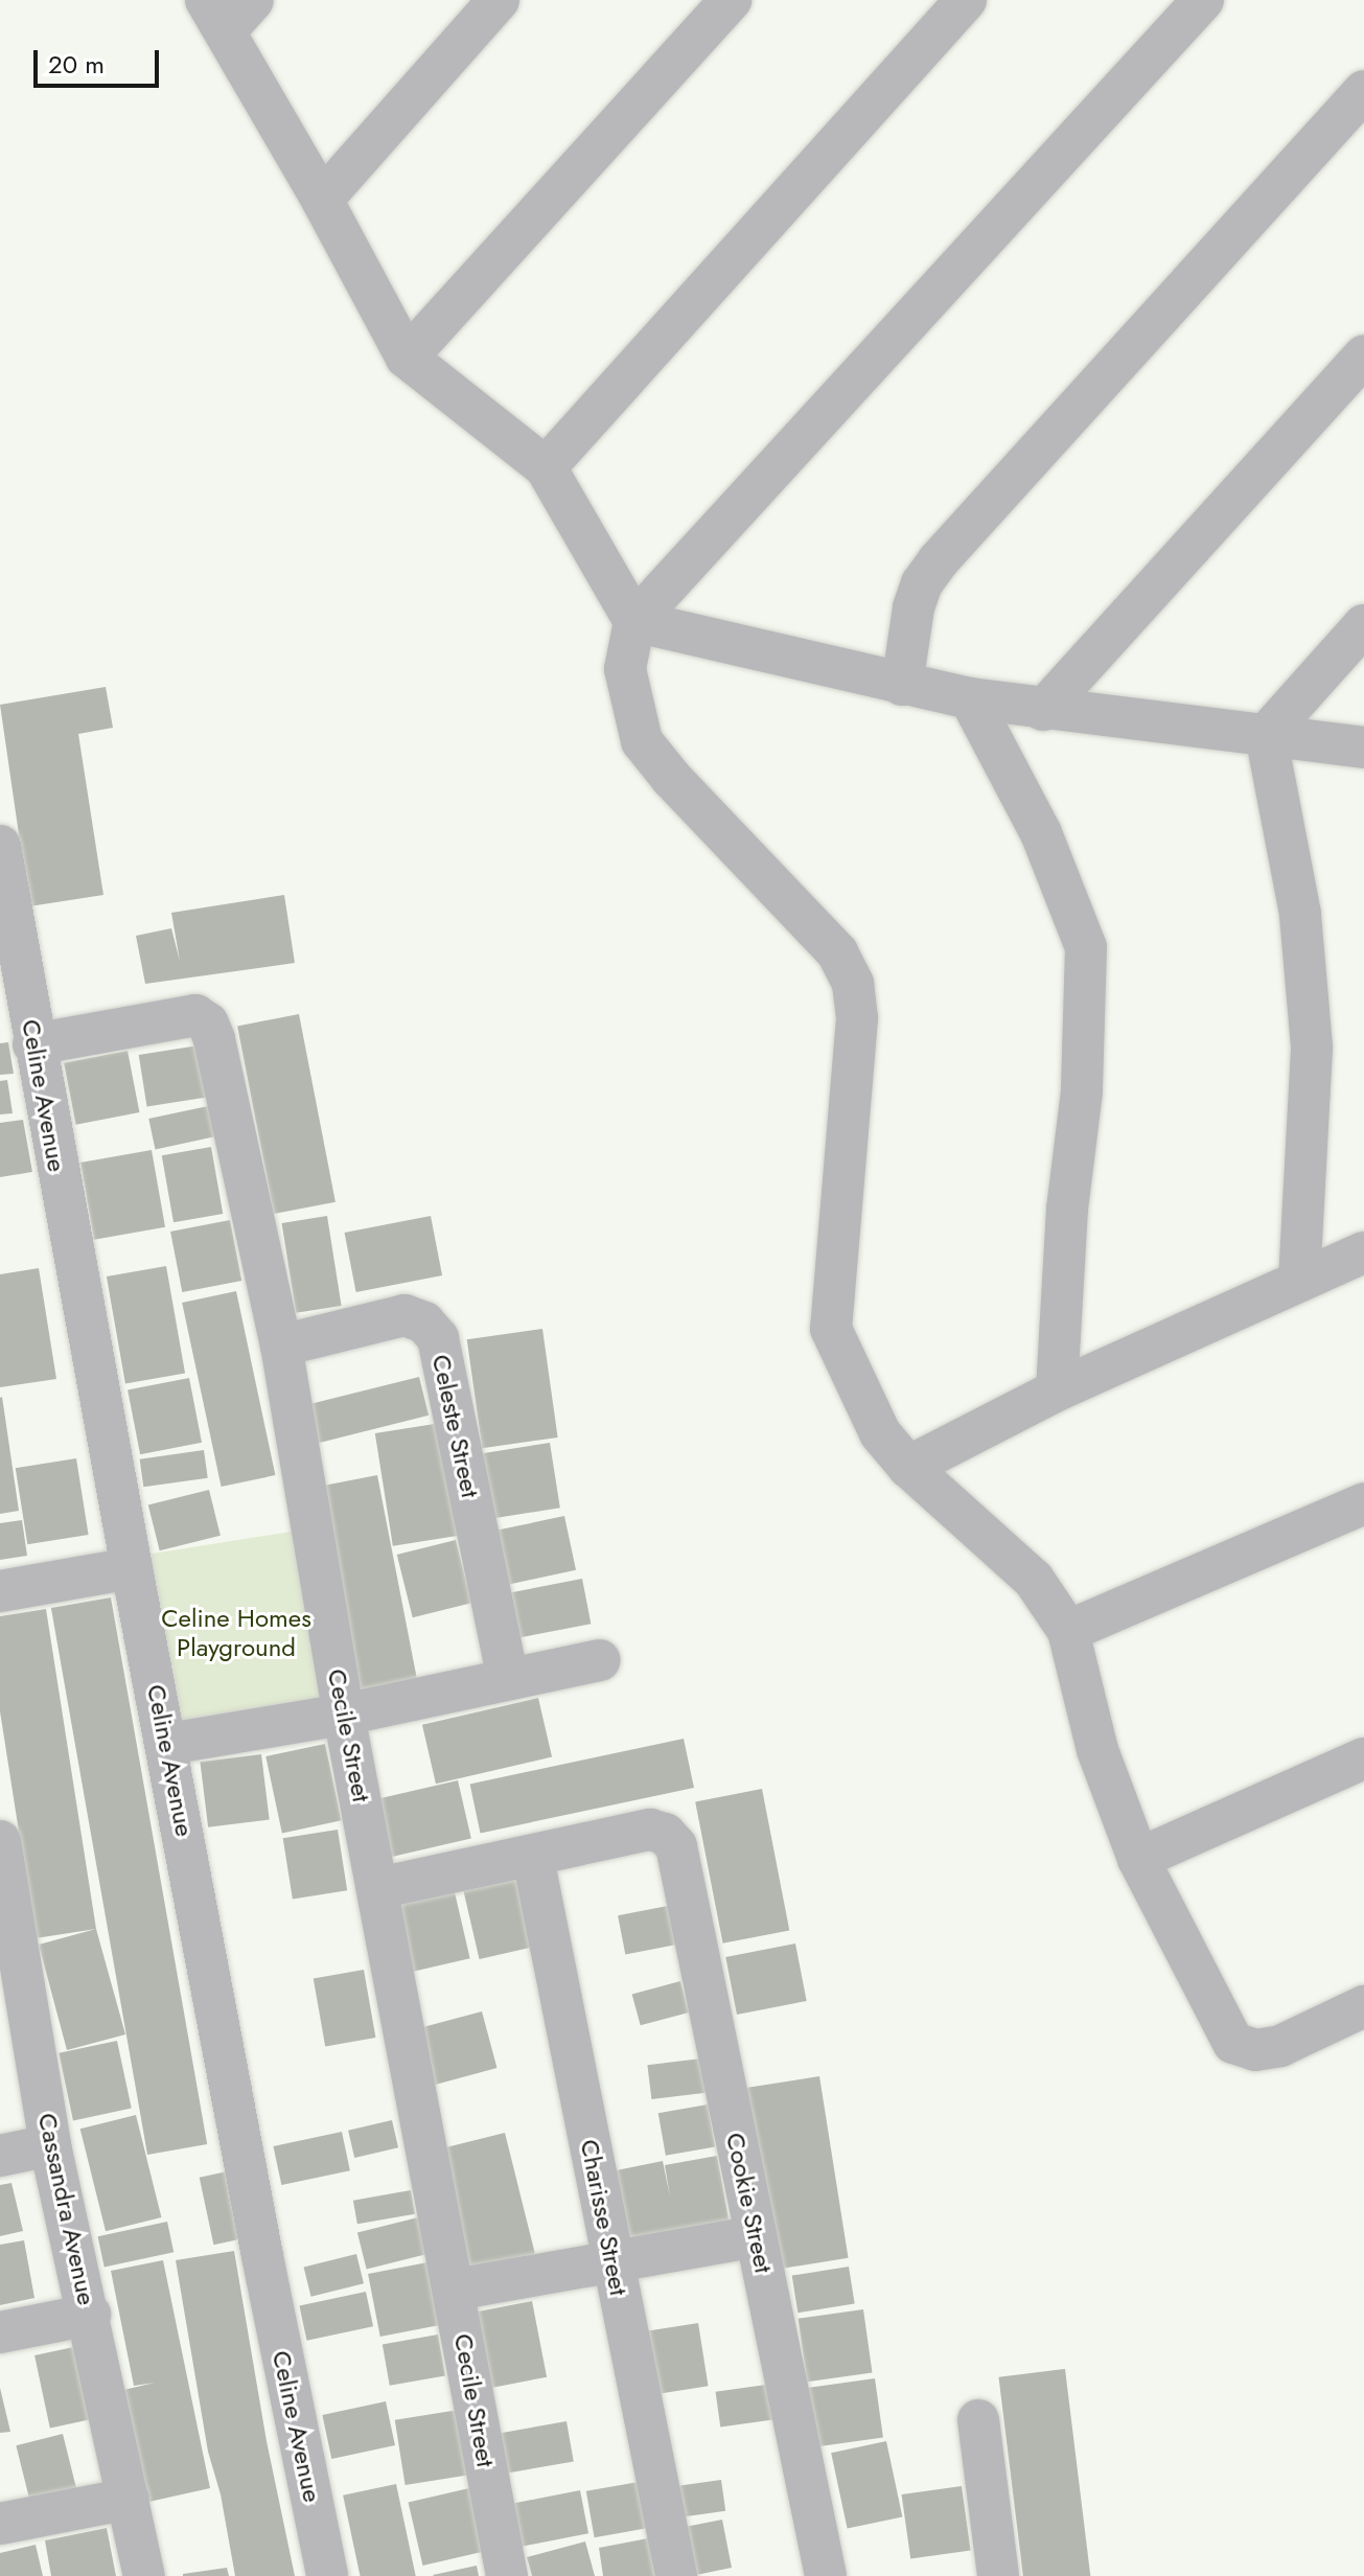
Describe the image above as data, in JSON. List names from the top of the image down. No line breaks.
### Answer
{"streets":{"street":["Celine Avenue","Celeste Street","Cecile Street","Cookie Street","Cassandra Avenue","Charisse Street"]},"crossings":[["Celine Avenue","Cecile Street"],["Celeste Street","Cecile Street"],["Cookie Street","Charisse Street"]],"parks":["Celine Homes Playground"],"scale_bar":"20 m"}
